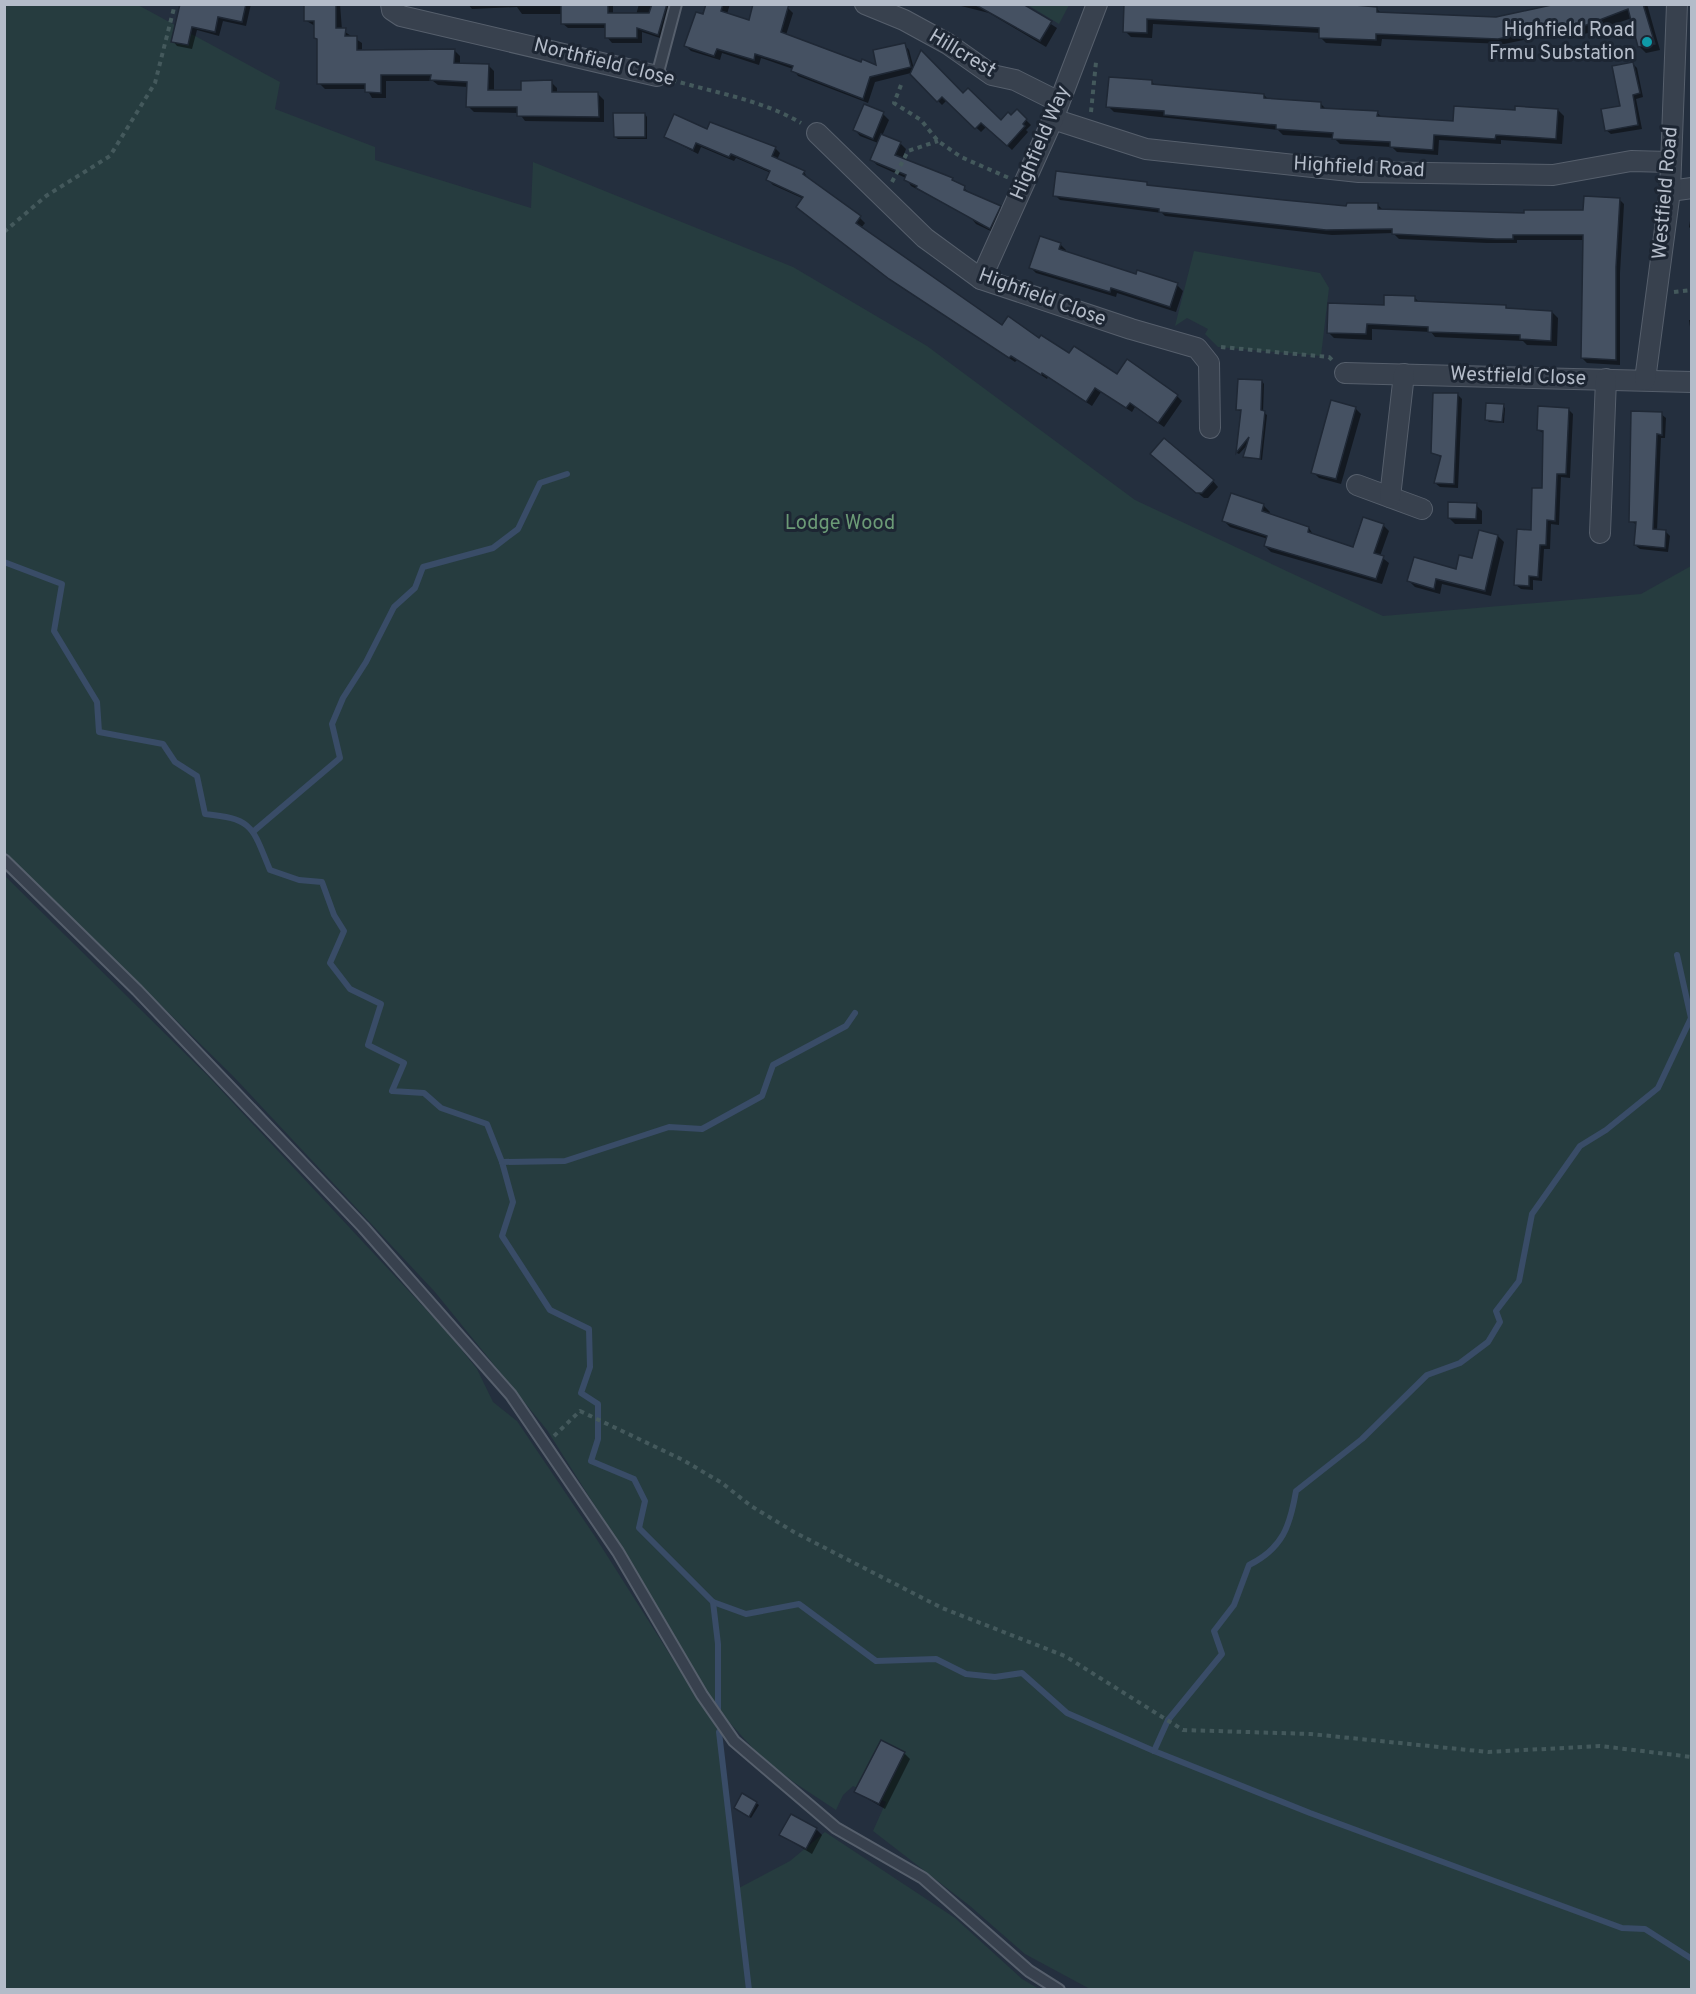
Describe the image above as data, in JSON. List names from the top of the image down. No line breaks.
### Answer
{"streets":{"street":["Hillcrest","Northfield Close","Highfield Way","Highfield Road","Westfield Road","Highfield Close","Westfield Close"]},"crossings":[["Hillcrest","Highfield Way"],["Hillcrest","Highfield Road"],["Northfield Close","Highfield Close"],["Highfield Way","Highfield Road"],["Highfield Way","Highfield Close"],["Highfield Road","Westfield Road"],["Westfield Road","Westfield Close"]],"parks":["Lodge Wood"],"places":["Highfield Road Frmu Substation"]}
